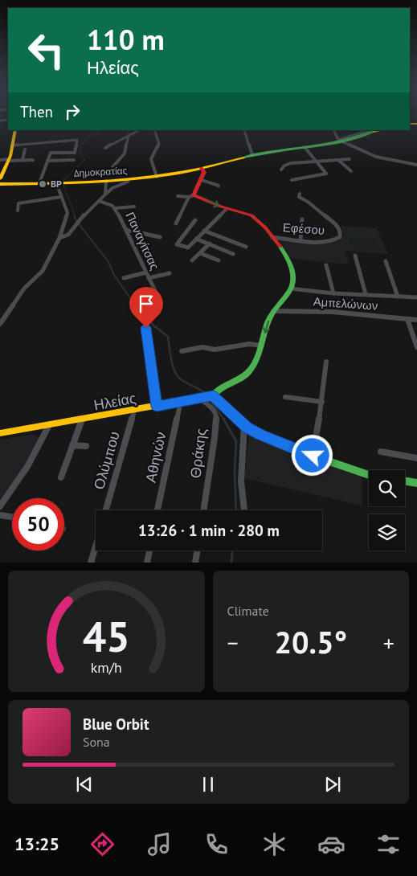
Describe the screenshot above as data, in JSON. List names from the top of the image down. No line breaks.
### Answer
{"streets":{"main road":["Δημοκρατίας","Ηλείας"],"street":["Εφέσου","Παναγίτσας","Αμπελώνων","Θράκης","Αθηνών","Ολύμπου"]},"crossings":[["Ηλείας","Θράκης"],["Ηλείας","Αθηνών"],["Ηλείας","Ολύμπου"]],"places":["BP"],"page":{"turn":["110 m","Ηλείας"],"then":"Then","limit":"50","trip":"13:26 · 1 min · 280 m","tile":"Climate","heat":["−","20.5°","+"],"song":["Blue Orbit","Sona"],"tabs":"13:25","gauge":["45","km/h"]}}
